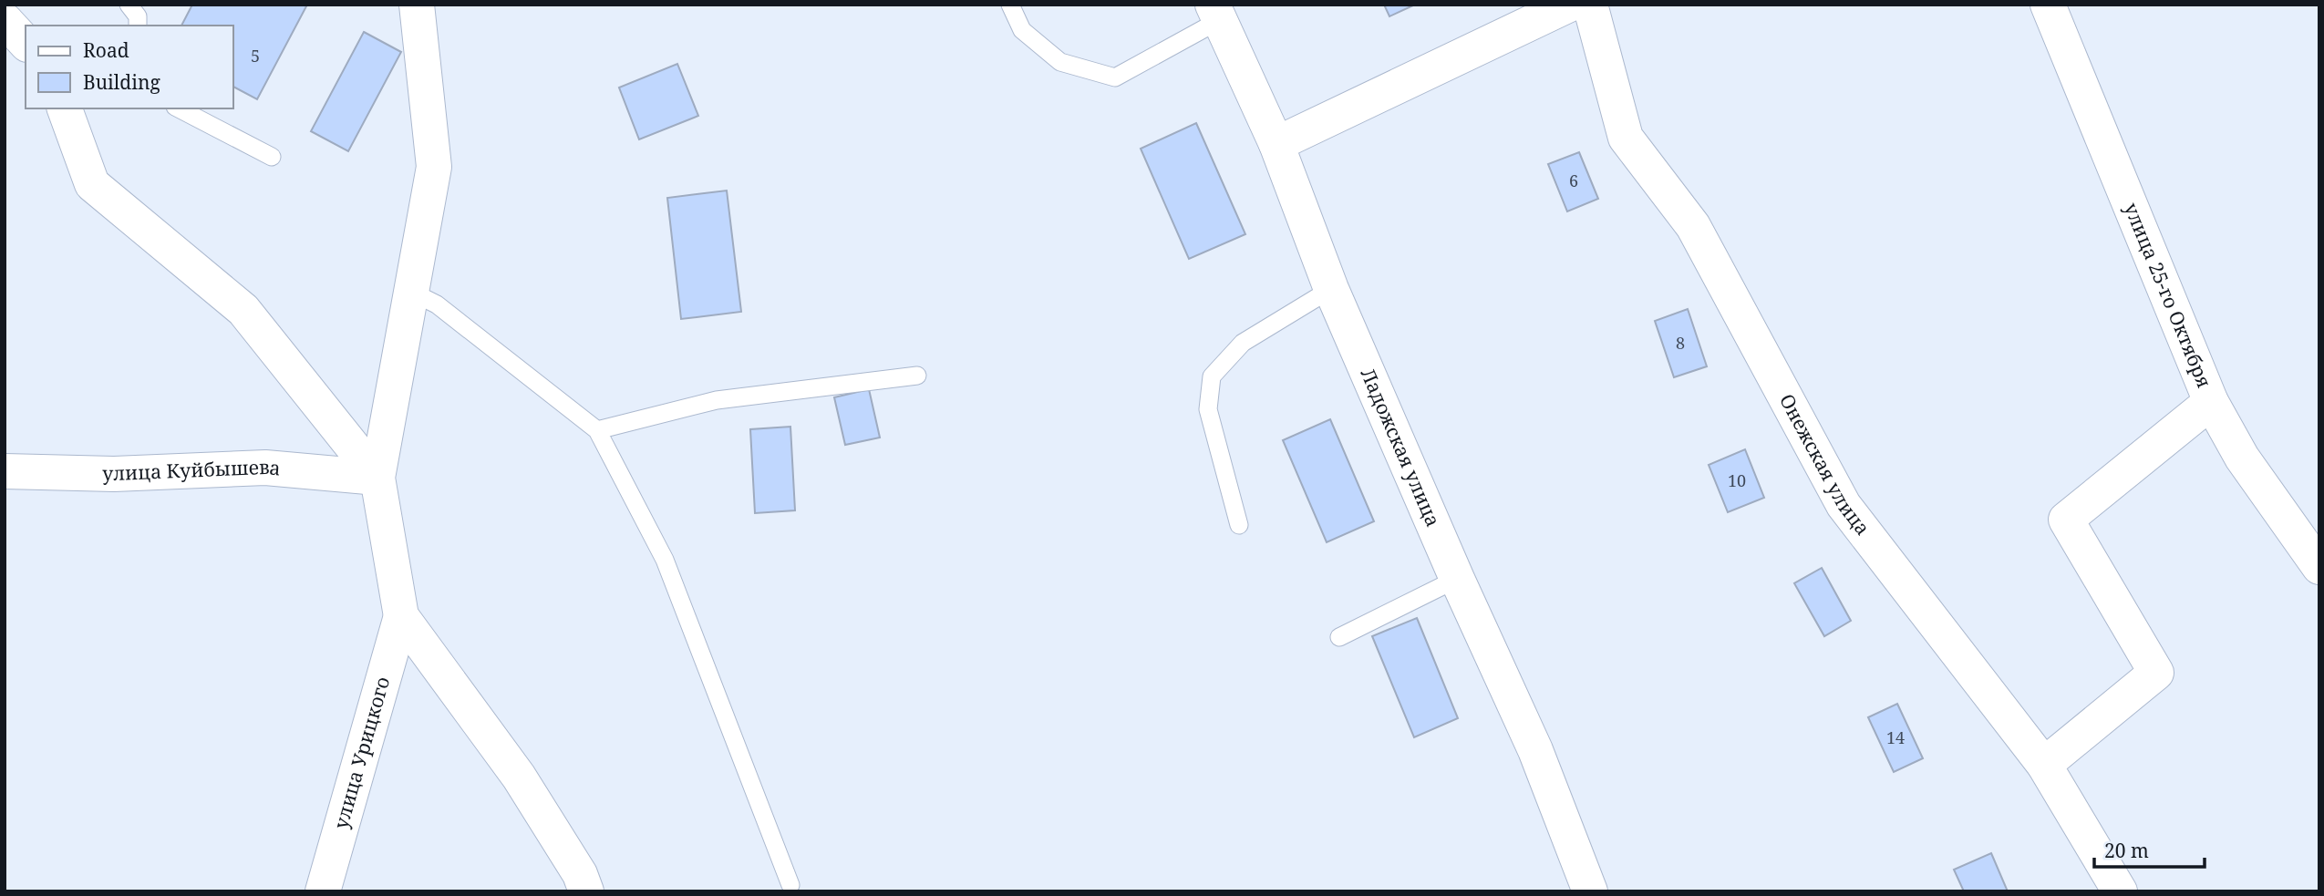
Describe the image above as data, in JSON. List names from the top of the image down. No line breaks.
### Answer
{"streets":{"street":["улица 25-го Октября","Ладожская улица","Онежская улица","улица Куйбышева","улица Урицкого"]},"house_numbers":["5","6","8","10","14"],"legend":["Road","Building"],"scale_bar":"20 m"}
